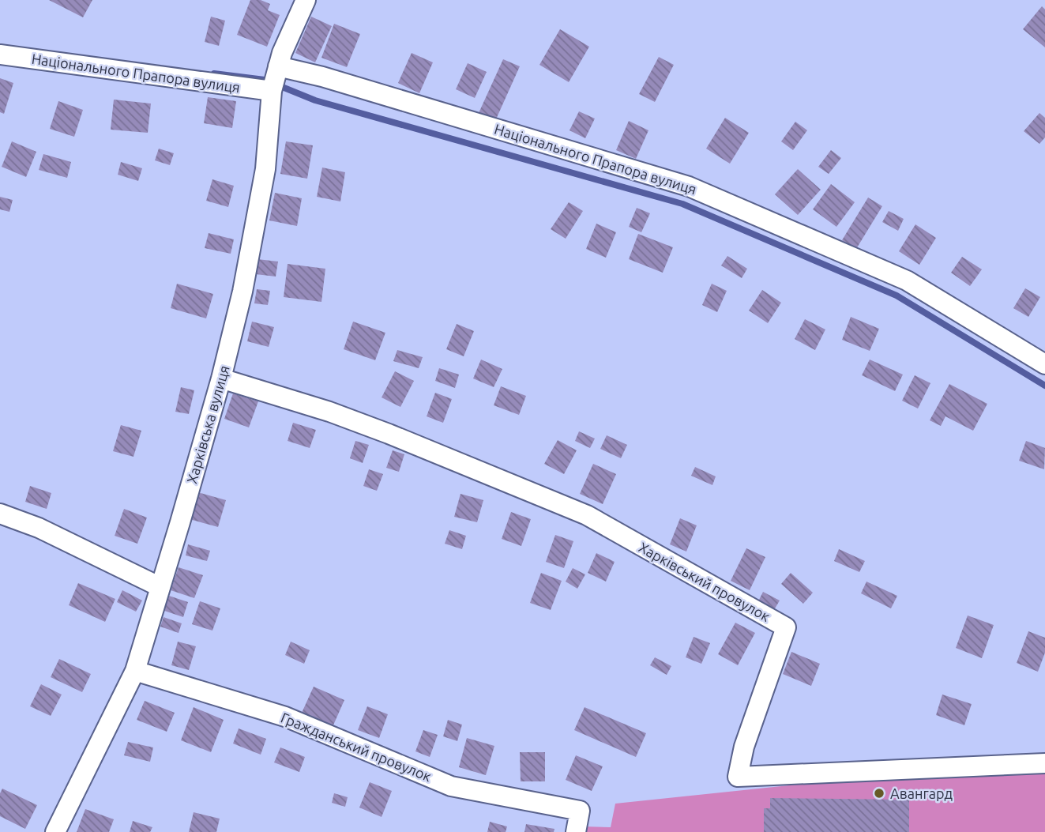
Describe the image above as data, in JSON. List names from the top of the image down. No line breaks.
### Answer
{"streets":{"street":["Національного Прапора вулиця","Харківська вулиця","Харківський провулок","Гражданський провулок"]},"crossings":[["Національного Прапора вулиця","Харківська вулиця"],["Харківська вулиця","Харківський провулок"],["Харківська вулиця","Гражданський провулок"]],"places":["Авангард"]}
